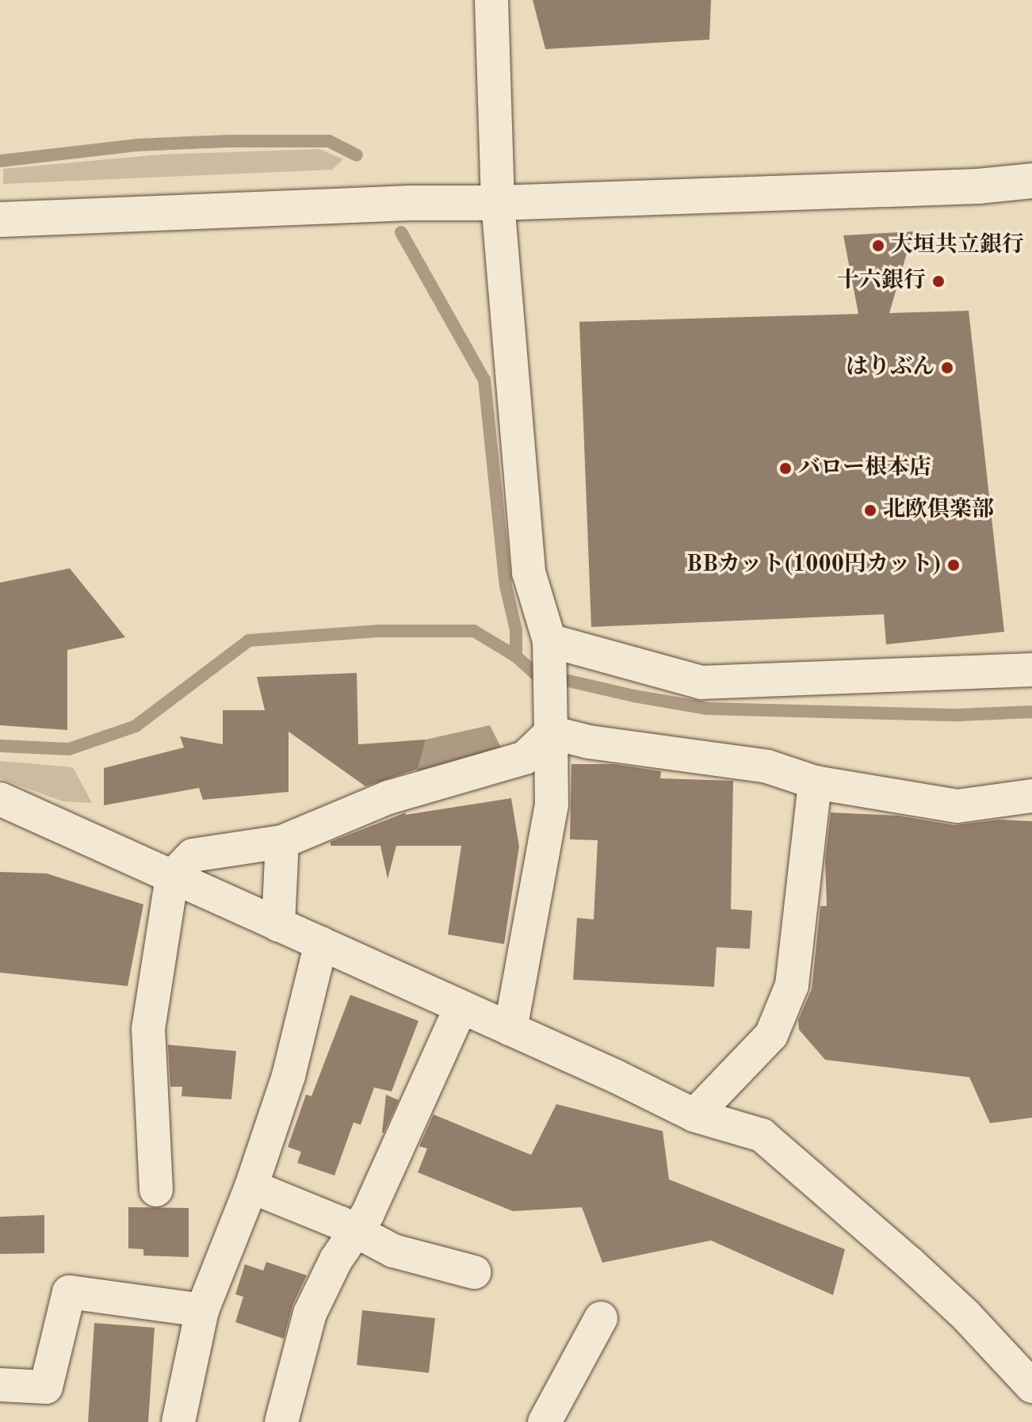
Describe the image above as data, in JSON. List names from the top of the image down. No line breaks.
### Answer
{"places":["大垣共立銀行","十六銀行","はりぶん","バロー根本店","北欧倶楽部","BBカット(1000円カット)"]}
